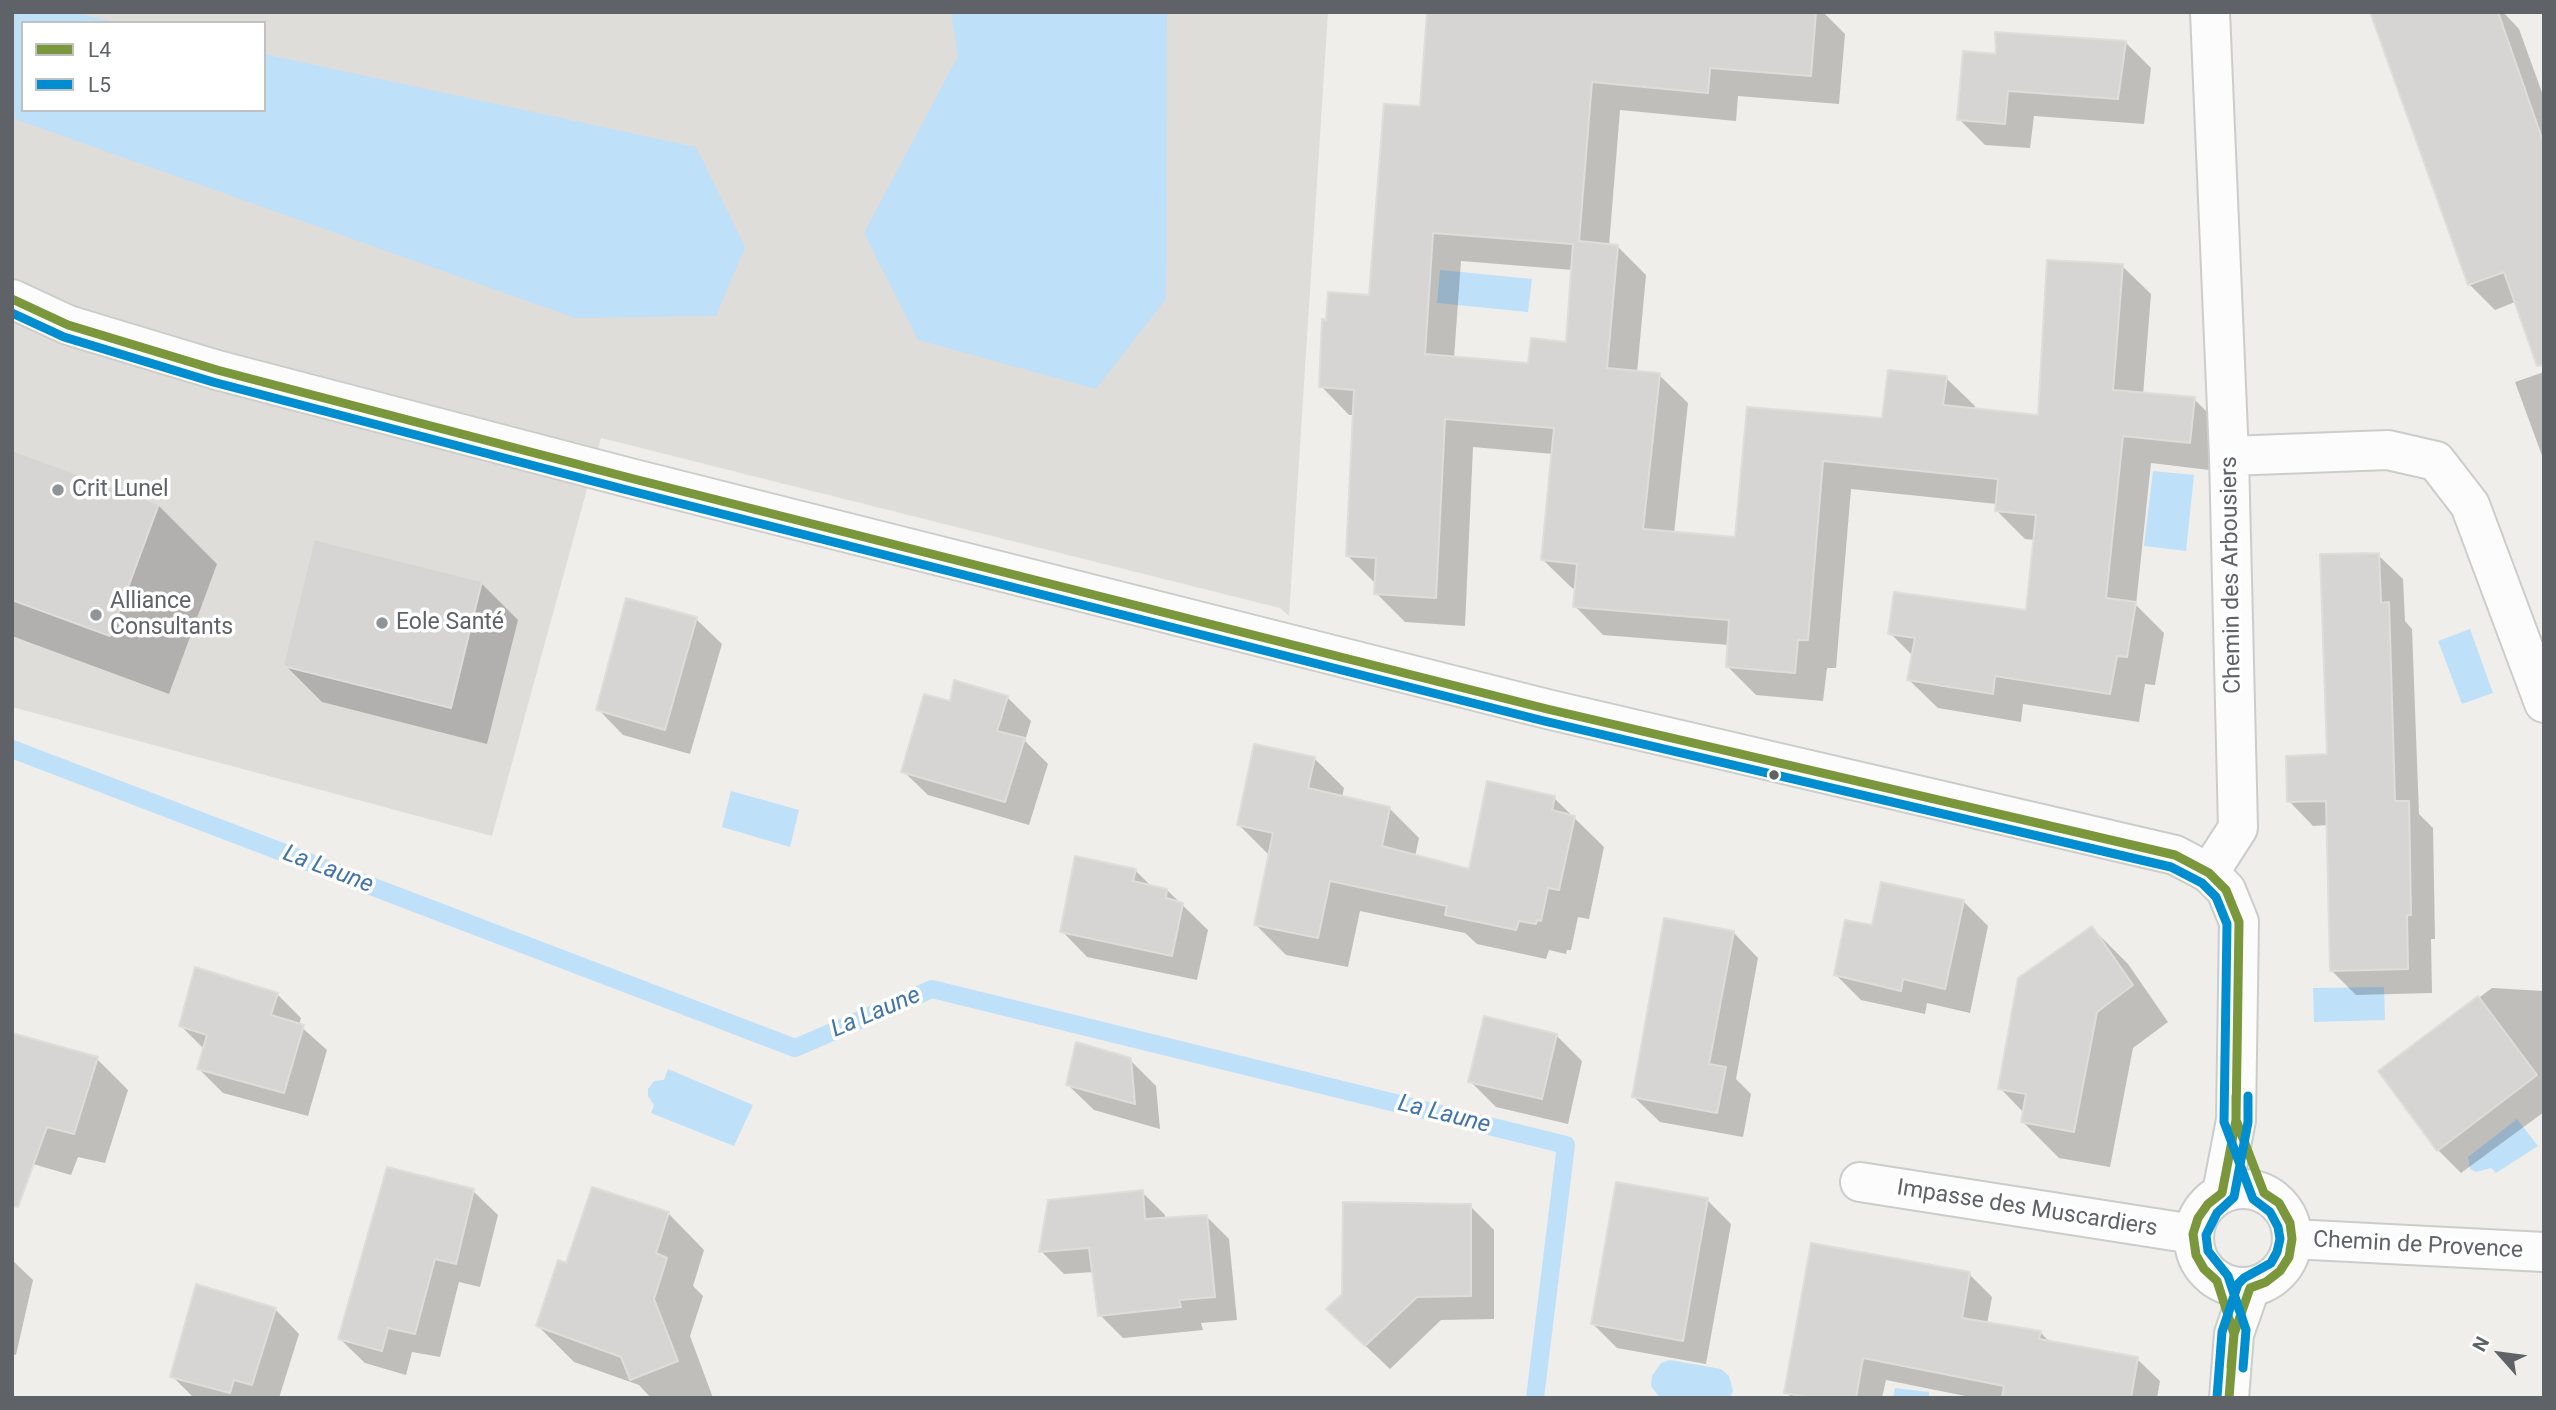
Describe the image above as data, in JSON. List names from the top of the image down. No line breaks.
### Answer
{"streets":{"street":["Chemin des Arbousiers","Impasse des Muscardiers","Chemin de Provence"]},"crossings":[["Impasse des Muscardiers","Chemin de Provence"]],"water":["La Laune"],"places":["Crit Lunel","Alliance Consultants","Eole Santé"],"lines":["transit line L4","transit line L5"],"legend":["L4","L5"],"north":"top left"}
